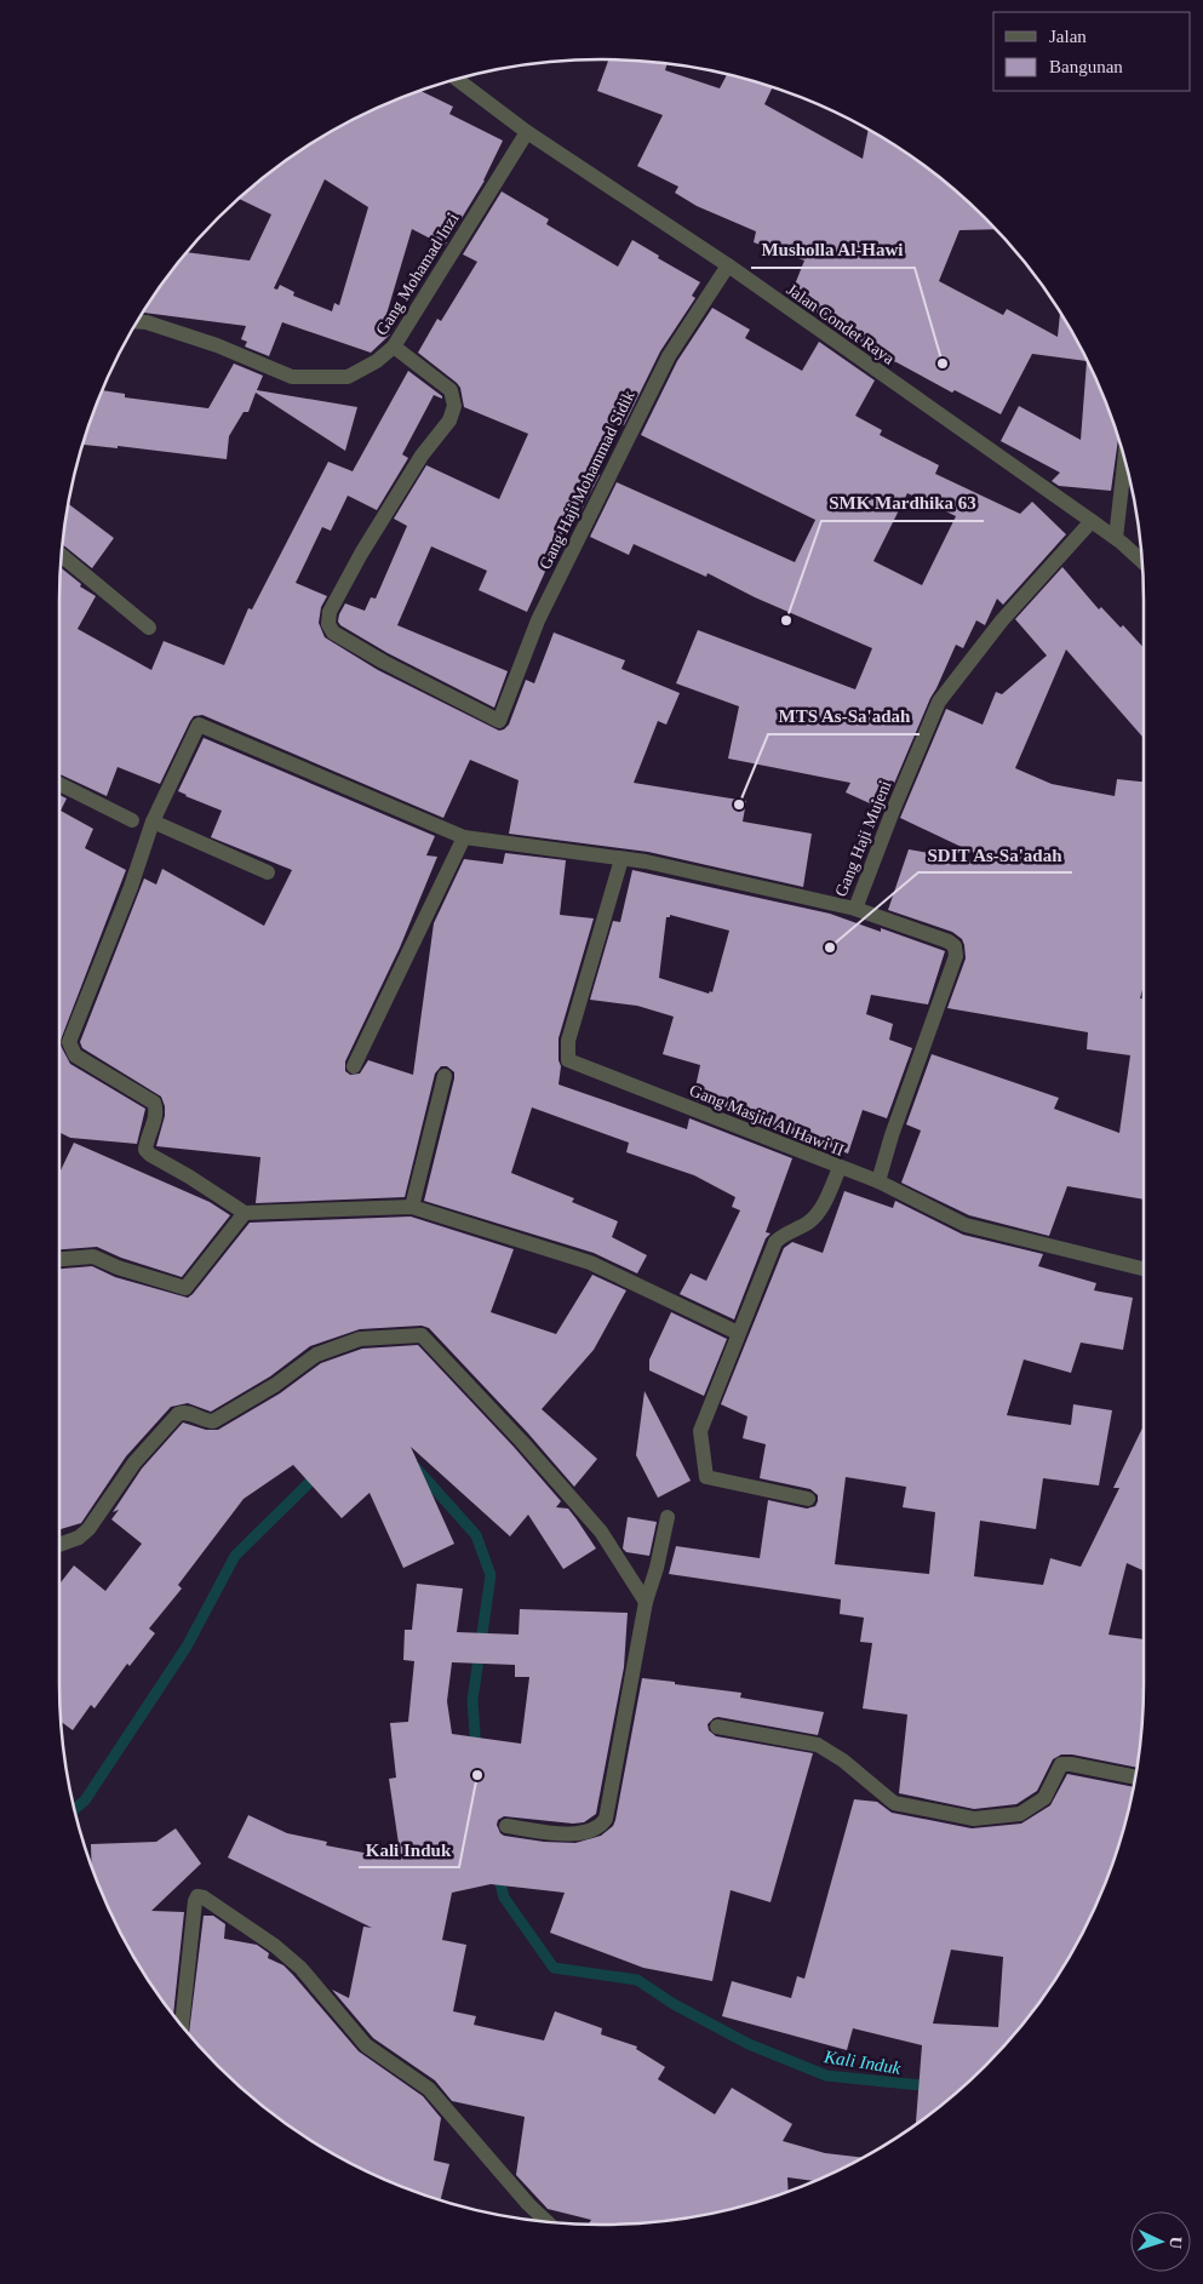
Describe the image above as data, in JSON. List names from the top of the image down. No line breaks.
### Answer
{"streets":{"street":["Gang Mohamad Inzi","Jalan Condet Raya","Gang Haji Mohammad Sidik","Gang Haji Mujeni","Gang Masjid Al Hawi II"]},"crossings":[["Gang Mohamad Inzi","Jalan Condet Raya"],["Gang Mohamad Inzi","Gang Haji Mohammad Sidik"],["Jalan Condet Raya","Gang Haji Mohammad Sidik"],["Jalan Condet Raya","Gang Haji Mujeni"],["Gang Haji Mujeni","Gang Masjid Al Hawi II"]],"water":["Kali Induk"],"places":["Musholla Al-Hawi","SMK Mardhika 63","MTS As-Sa'adah","SDIT As-Sa'adah","Kali Induk"],"legend":["Jalan","Bangunan"],"north":"right"}
